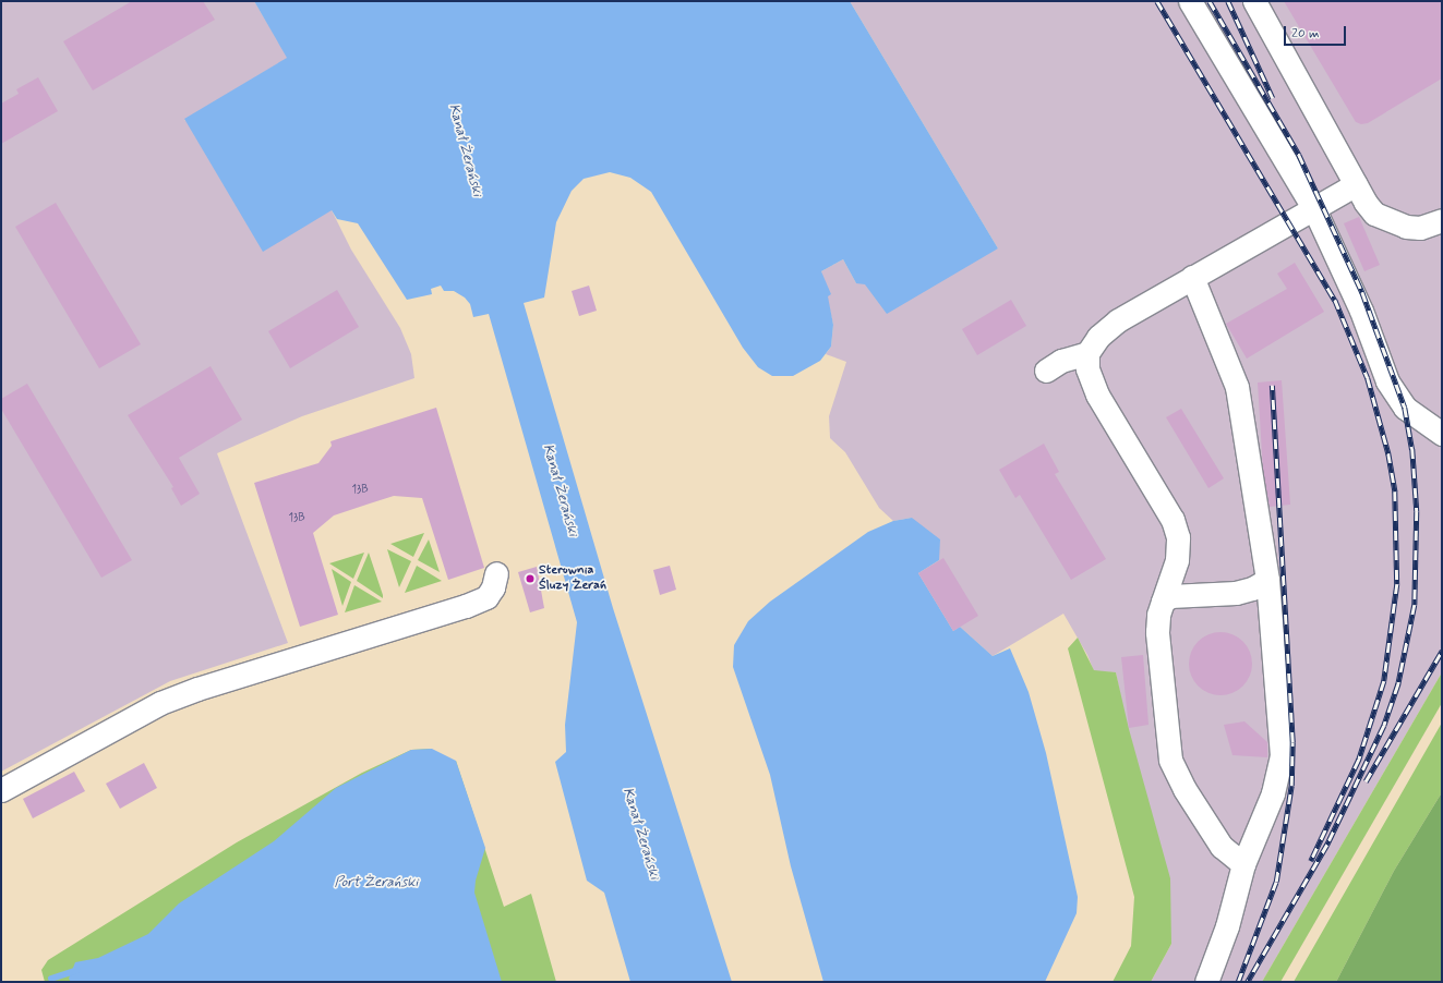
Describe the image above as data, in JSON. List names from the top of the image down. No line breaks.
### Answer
{"water":["Kanał Żerański","Port Żerański"],"places":["Sterownia Śluzy Żerań"],"house_numbers":["13B","13B"],"scale_bar":"20 m"}
